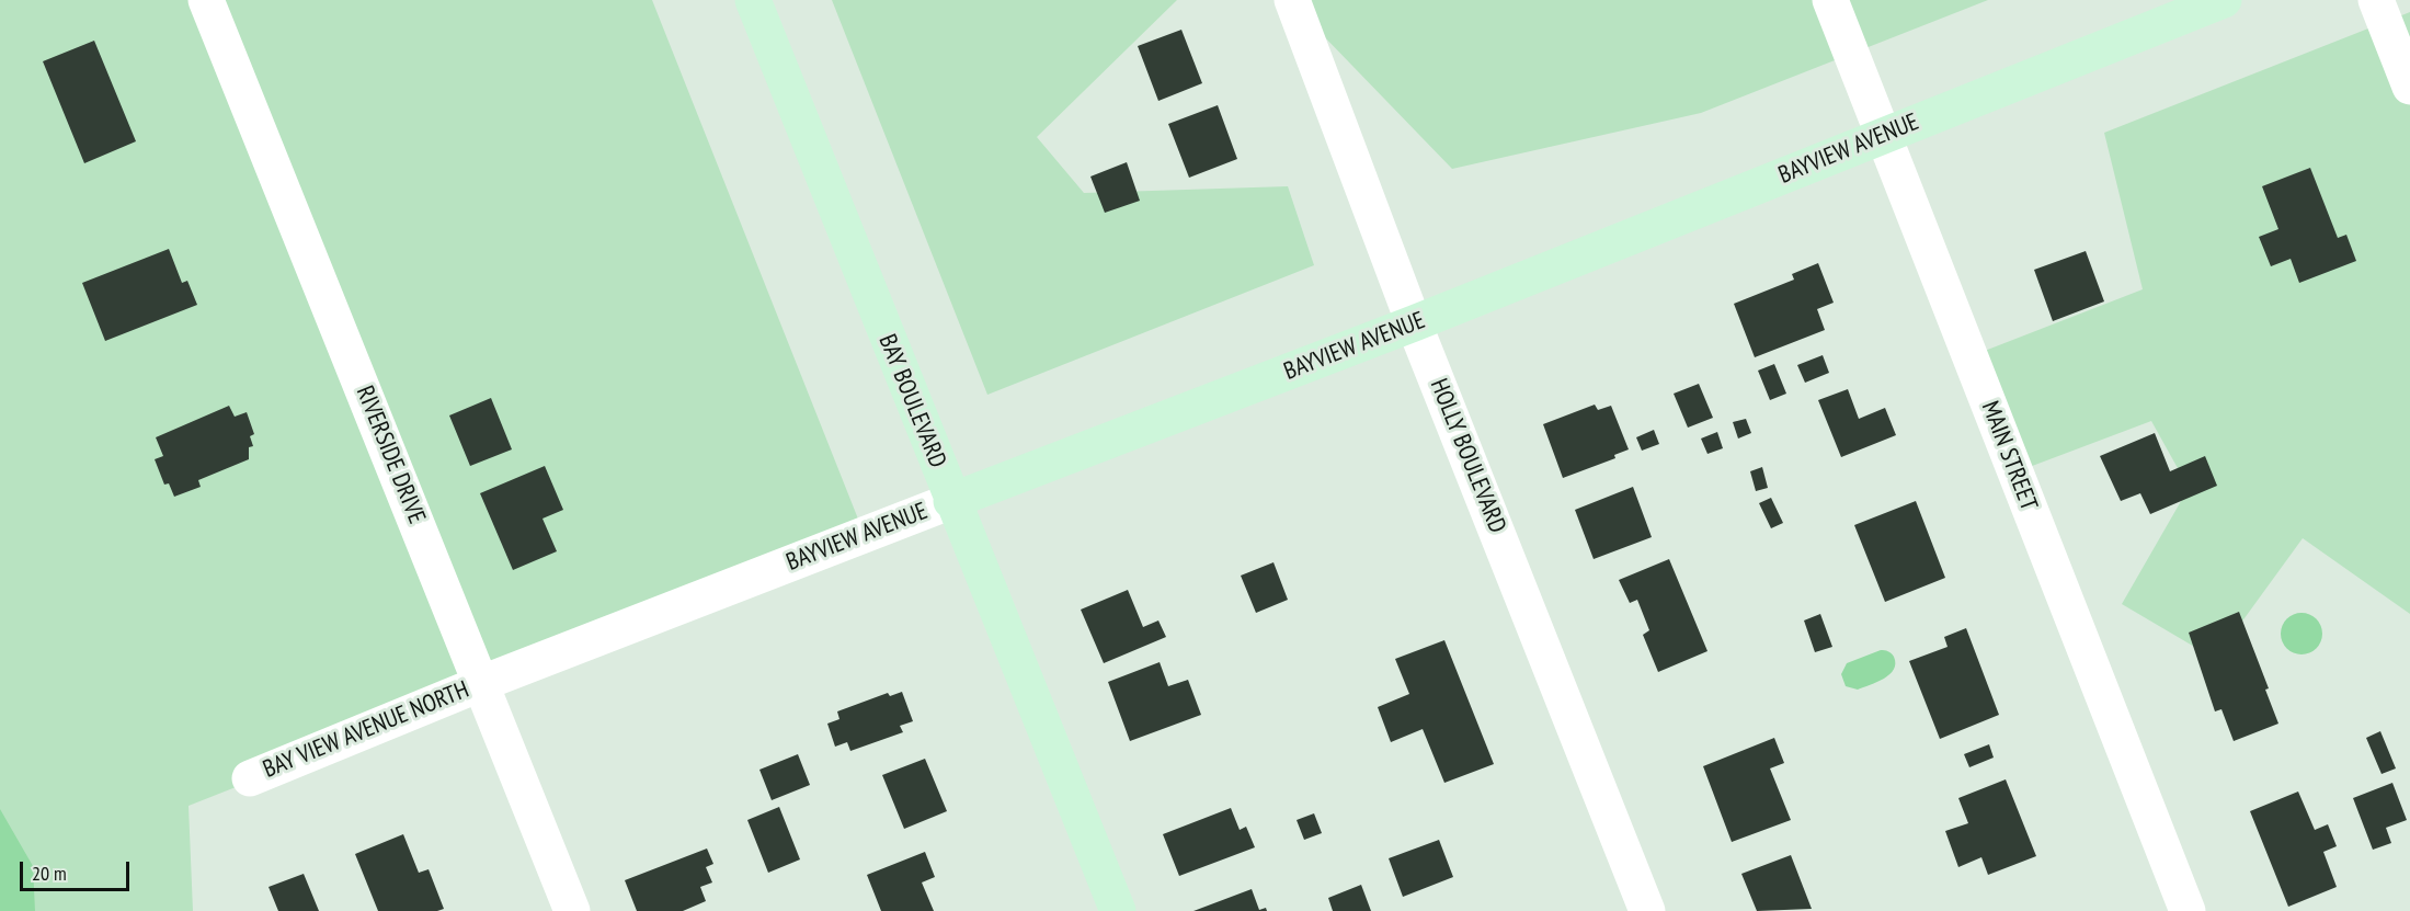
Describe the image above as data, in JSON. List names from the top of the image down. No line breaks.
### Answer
{"streets":{"main road":["BAYVIEW AVENUE","BAY BOULEVARD"],"street":["RIVERSIDE DRIVE","HOLLY BOULEVARD","MAIN STREET","BAY VIEW AVENUE NORTH"]},"crossings":[["BAYVIEW AVENUE","BAY BOULEVARD"],["BAYVIEW AVENUE","RIVERSIDE DRIVE"],["BAYVIEW AVENUE","HOLLY BOULEVARD"],["BAYVIEW AVENUE","MAIN STREET"],["BAYVIEW AVENUE","BAY VIEW AVENUE NORTH"],["RIVERSIDE DRIVE","BAY VIEW AVENUE NORTH"]],"scale_bar":"20 m"}
